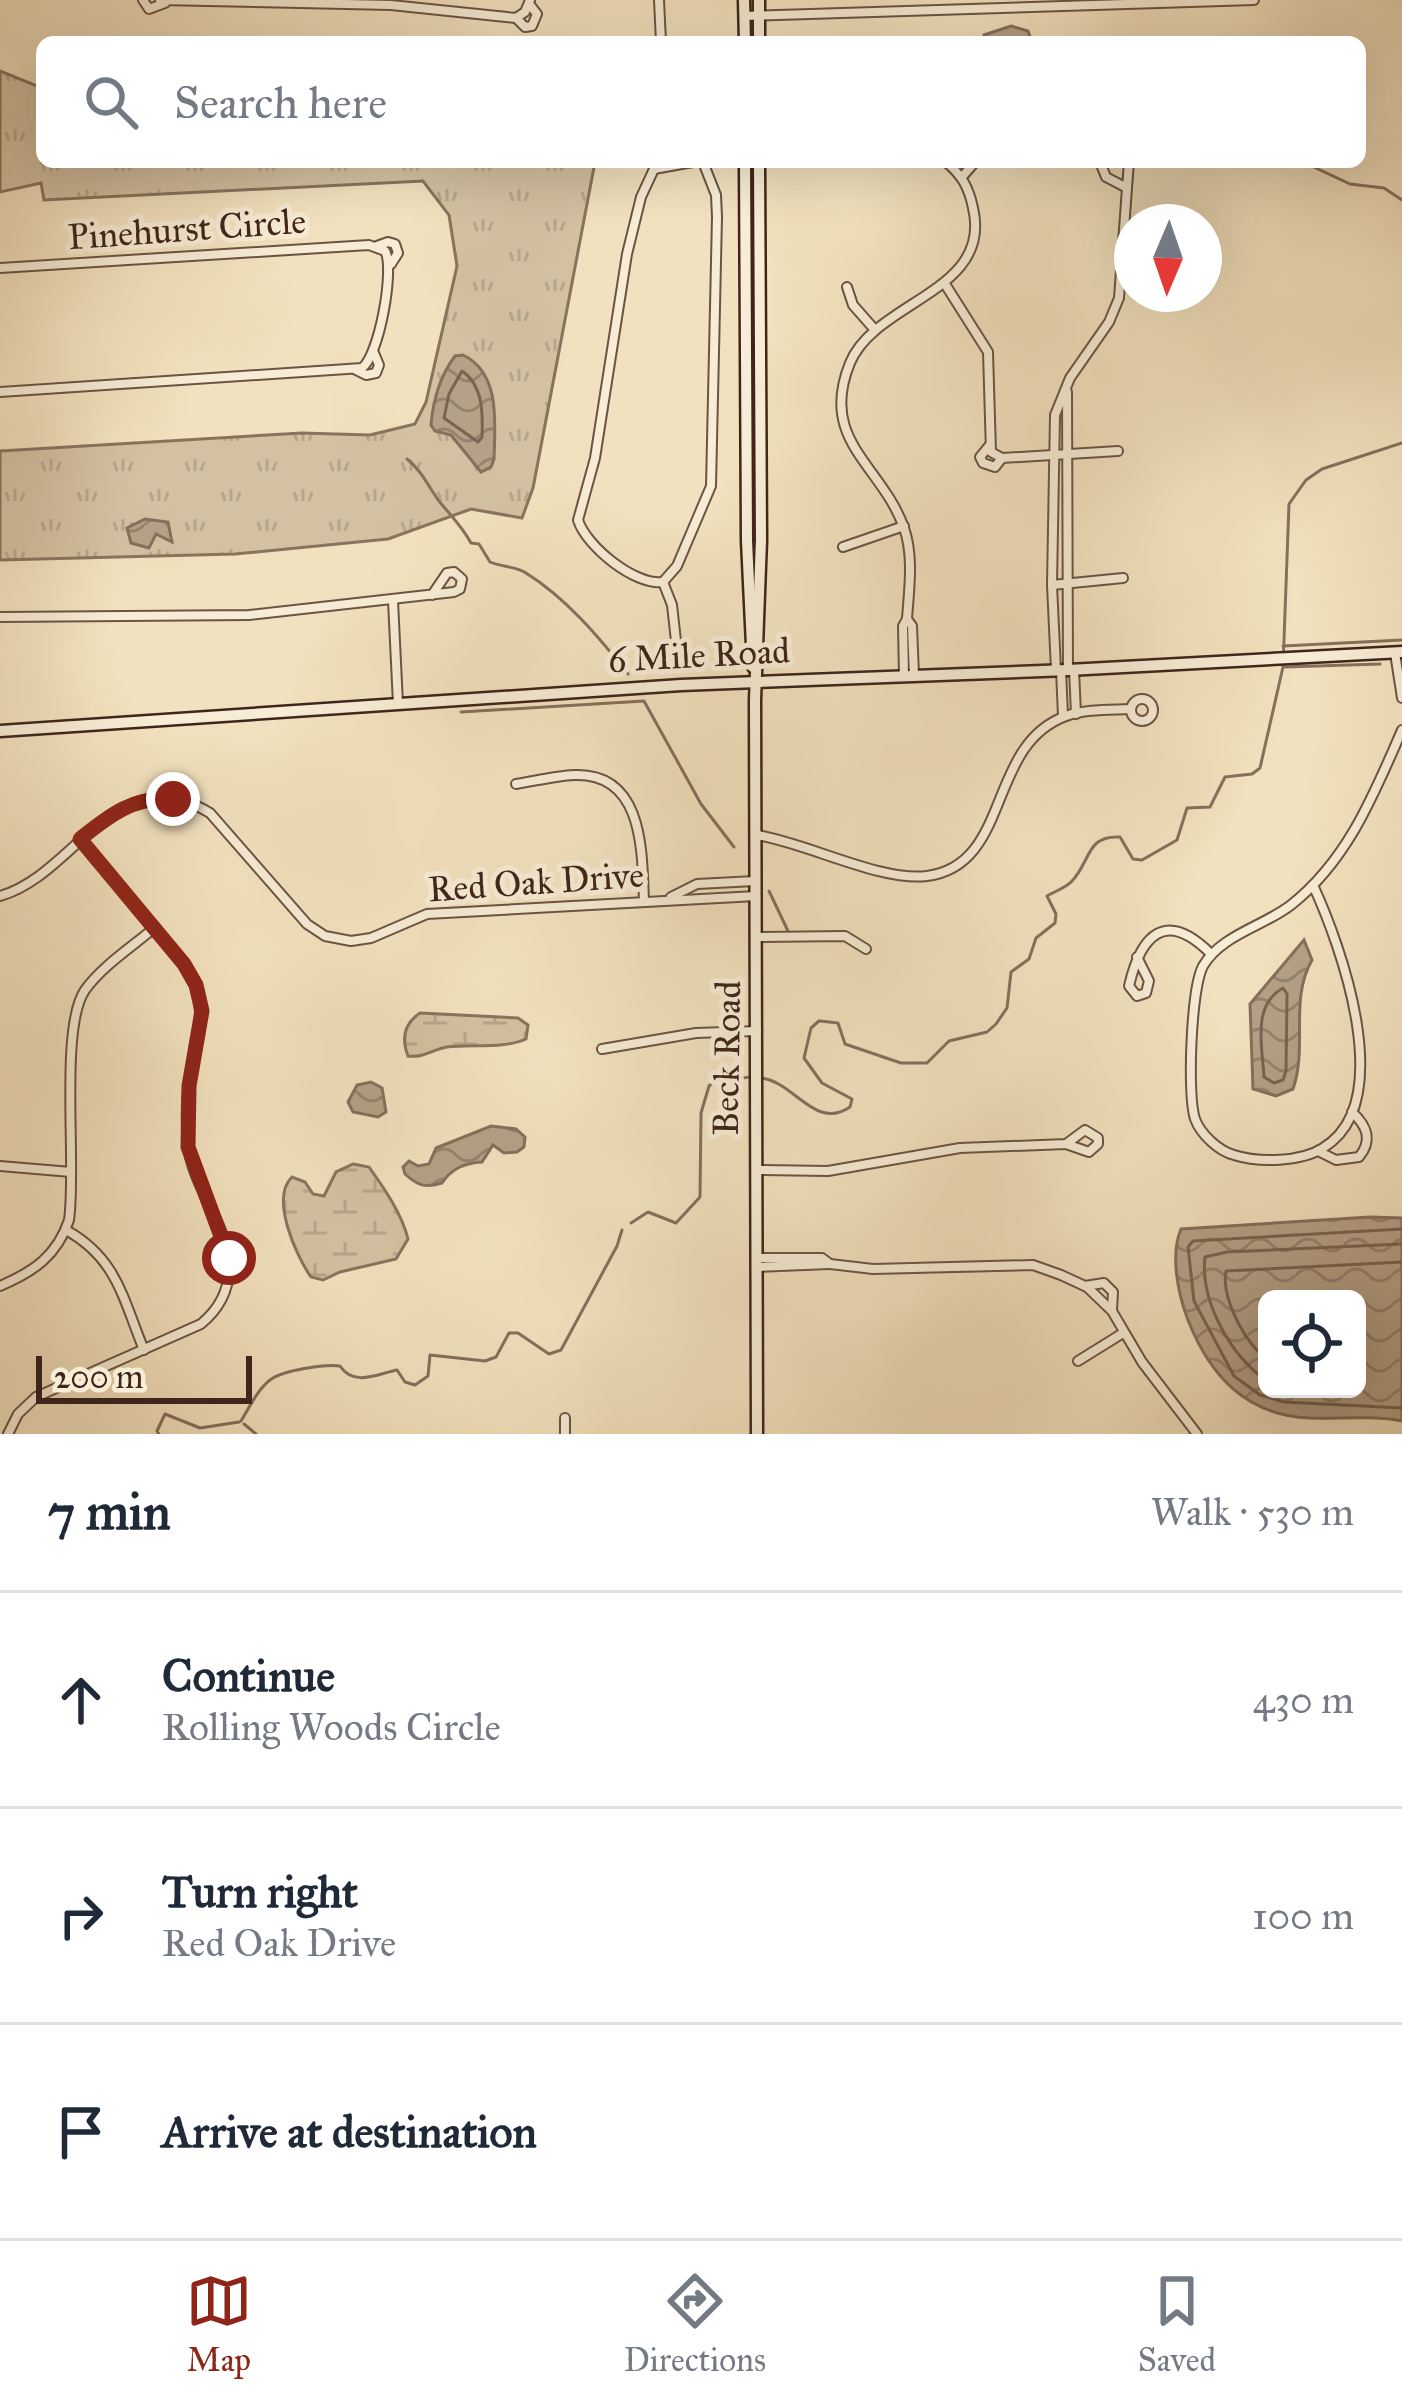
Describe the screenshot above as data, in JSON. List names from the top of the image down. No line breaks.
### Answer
{"streets":{"main road":["6 Mile Road","Beck Road"],"street":["Pinehurst Circle","Red Oak Drive"]},"crossings":[["6 Mile Road","Beck Road"],["Red Oak Drive","Beck Road"]],"scale_bar":"200 m","north":"bottom","page":{"search":"Search here","scale":"200 m","heading":["7 min","Walk · 530 m"],"list":[["Continue","Rolling Woods Circle","430 m"],["Turn right","Red Oak Drive","100 m"],"Arrive at destination"],"nav":["Map","Directions","Saved"]}}
